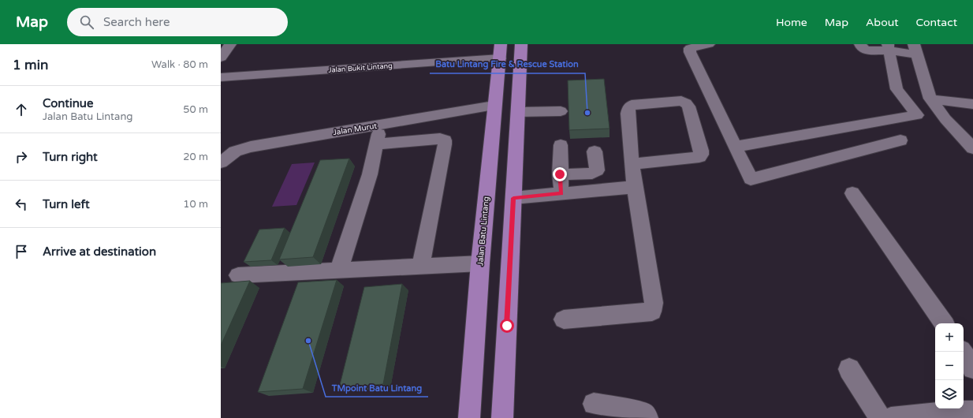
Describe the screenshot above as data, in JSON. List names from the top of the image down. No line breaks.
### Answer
{"streets":{"main road":["Jalan Batu Lintang"],"street":["Jalan Bukit Lintang","Jalan Murut"]},"crossings":[["Jalan Bukit Lintang","Jalan Batu Lintang"],["Jalan Murut","Jalan Batu Lintang"]],"places":["Batu Lintang Fire & Rescue Station","TMpoint Batu Lintang"],"page":{"header":"Map","search":"Search here","nav":["Home","Map","About","Contact"],"heading":["1 min","Walk · 80 m"],"list":[["Continue","Jalan Batu Lintang","50 m"],["Turn right","20 m"],["Turn left","10 m"],"Arrive at destination"],"map_buttons":["+","−"]}}
